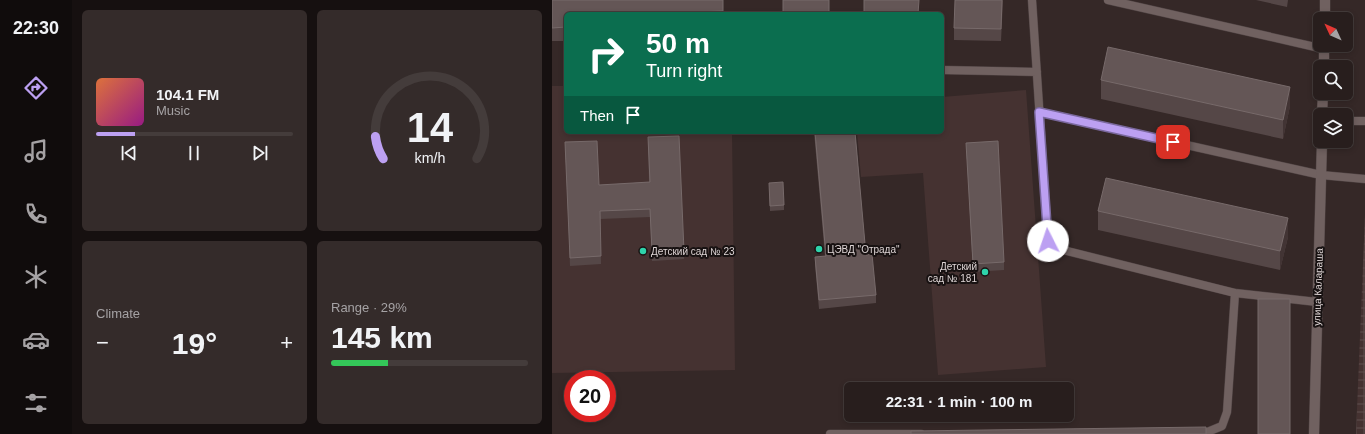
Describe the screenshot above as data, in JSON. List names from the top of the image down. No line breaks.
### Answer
{"streets":{"street":["улица Калараша"]},"places":["ЦЭВД \"Отрада\"","Детский сад № 23","Детский сад № 181"],"north":"top left","page":{"tabs":"22:30","turn":["50 m","Turn right"],"song":["104.1 FM","Music"],"then":"Then","tile":["Climate",["Range · 29%","145 km"]],"heat":["−","19°","+"],"limit":"20","trip":"22:31 · 1 min · 100 m","gauge":["14","km/h"]}}
